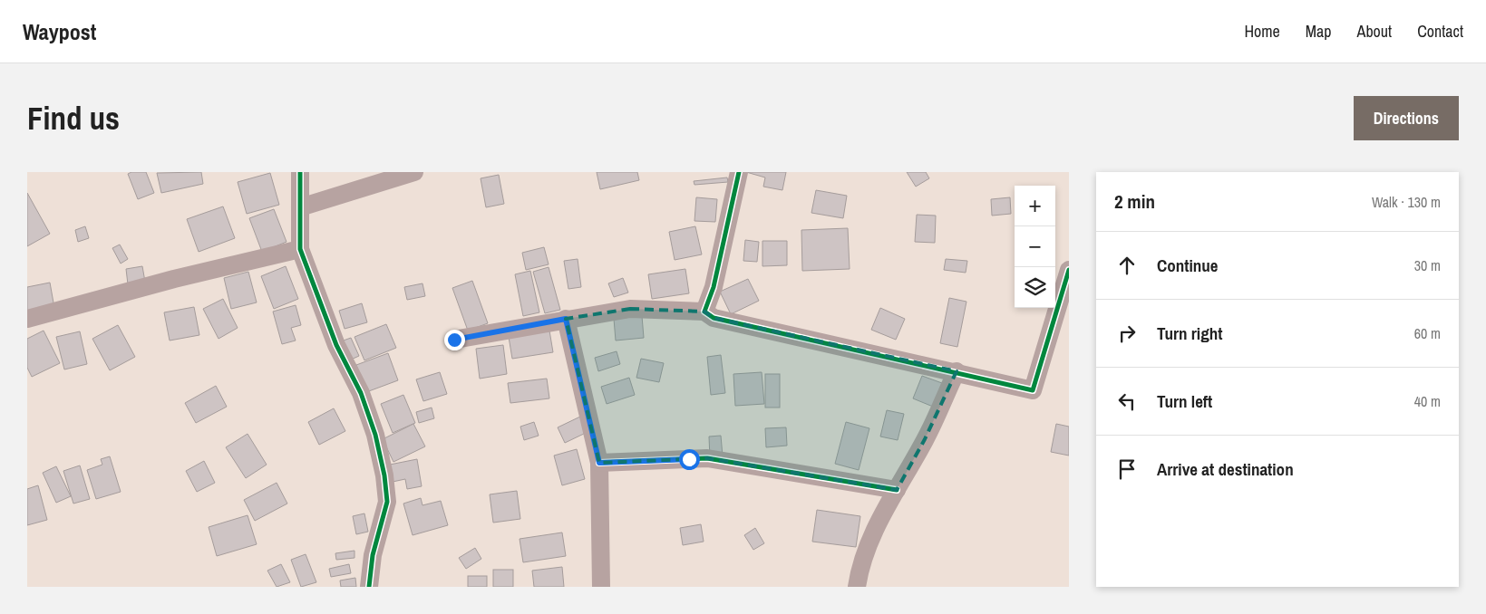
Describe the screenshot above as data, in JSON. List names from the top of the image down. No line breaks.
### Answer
{"page":{"header":"Waypost","nav":["Home","Map","About","Contact"],"buttons":"Directions","title":"Find us","heading":["2 min","Walk · 130 m"],"map_buttons":["+","−"],"list":[["Continue","30 m"],["Turn right","60 m"],["Turn left","40 m"],"Arrive at destination"]}}
